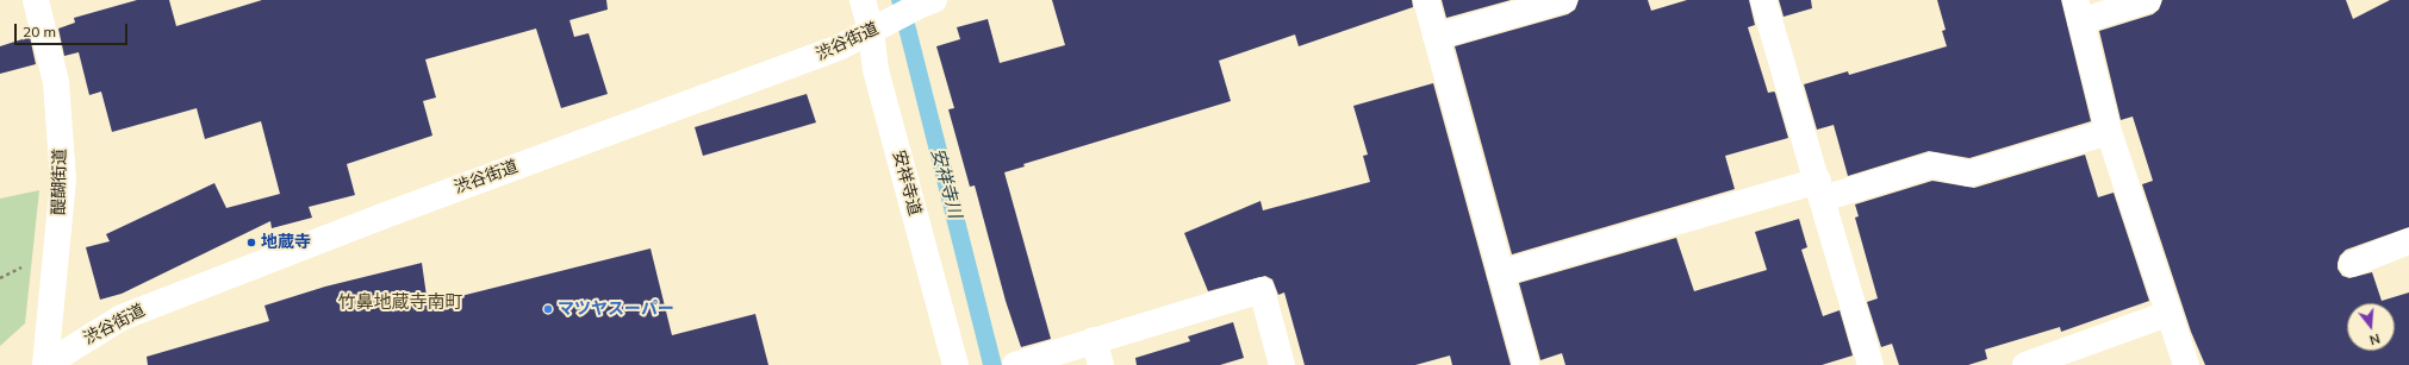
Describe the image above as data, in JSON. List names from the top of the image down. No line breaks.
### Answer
{"streets":{"street":["渋谷街道","醍醐街道","安祥寺道"]},"crossings":[["渋谷街道","醍醐街道"],["渋谷街道","安祥寺道"]],"districts":["竹鼻地蔵寺南町"],"water":["安祥寺川"],"places":["地蔵寺","マツヤスーパー"],"scale_bar":"20 m","north":"bottom"}
